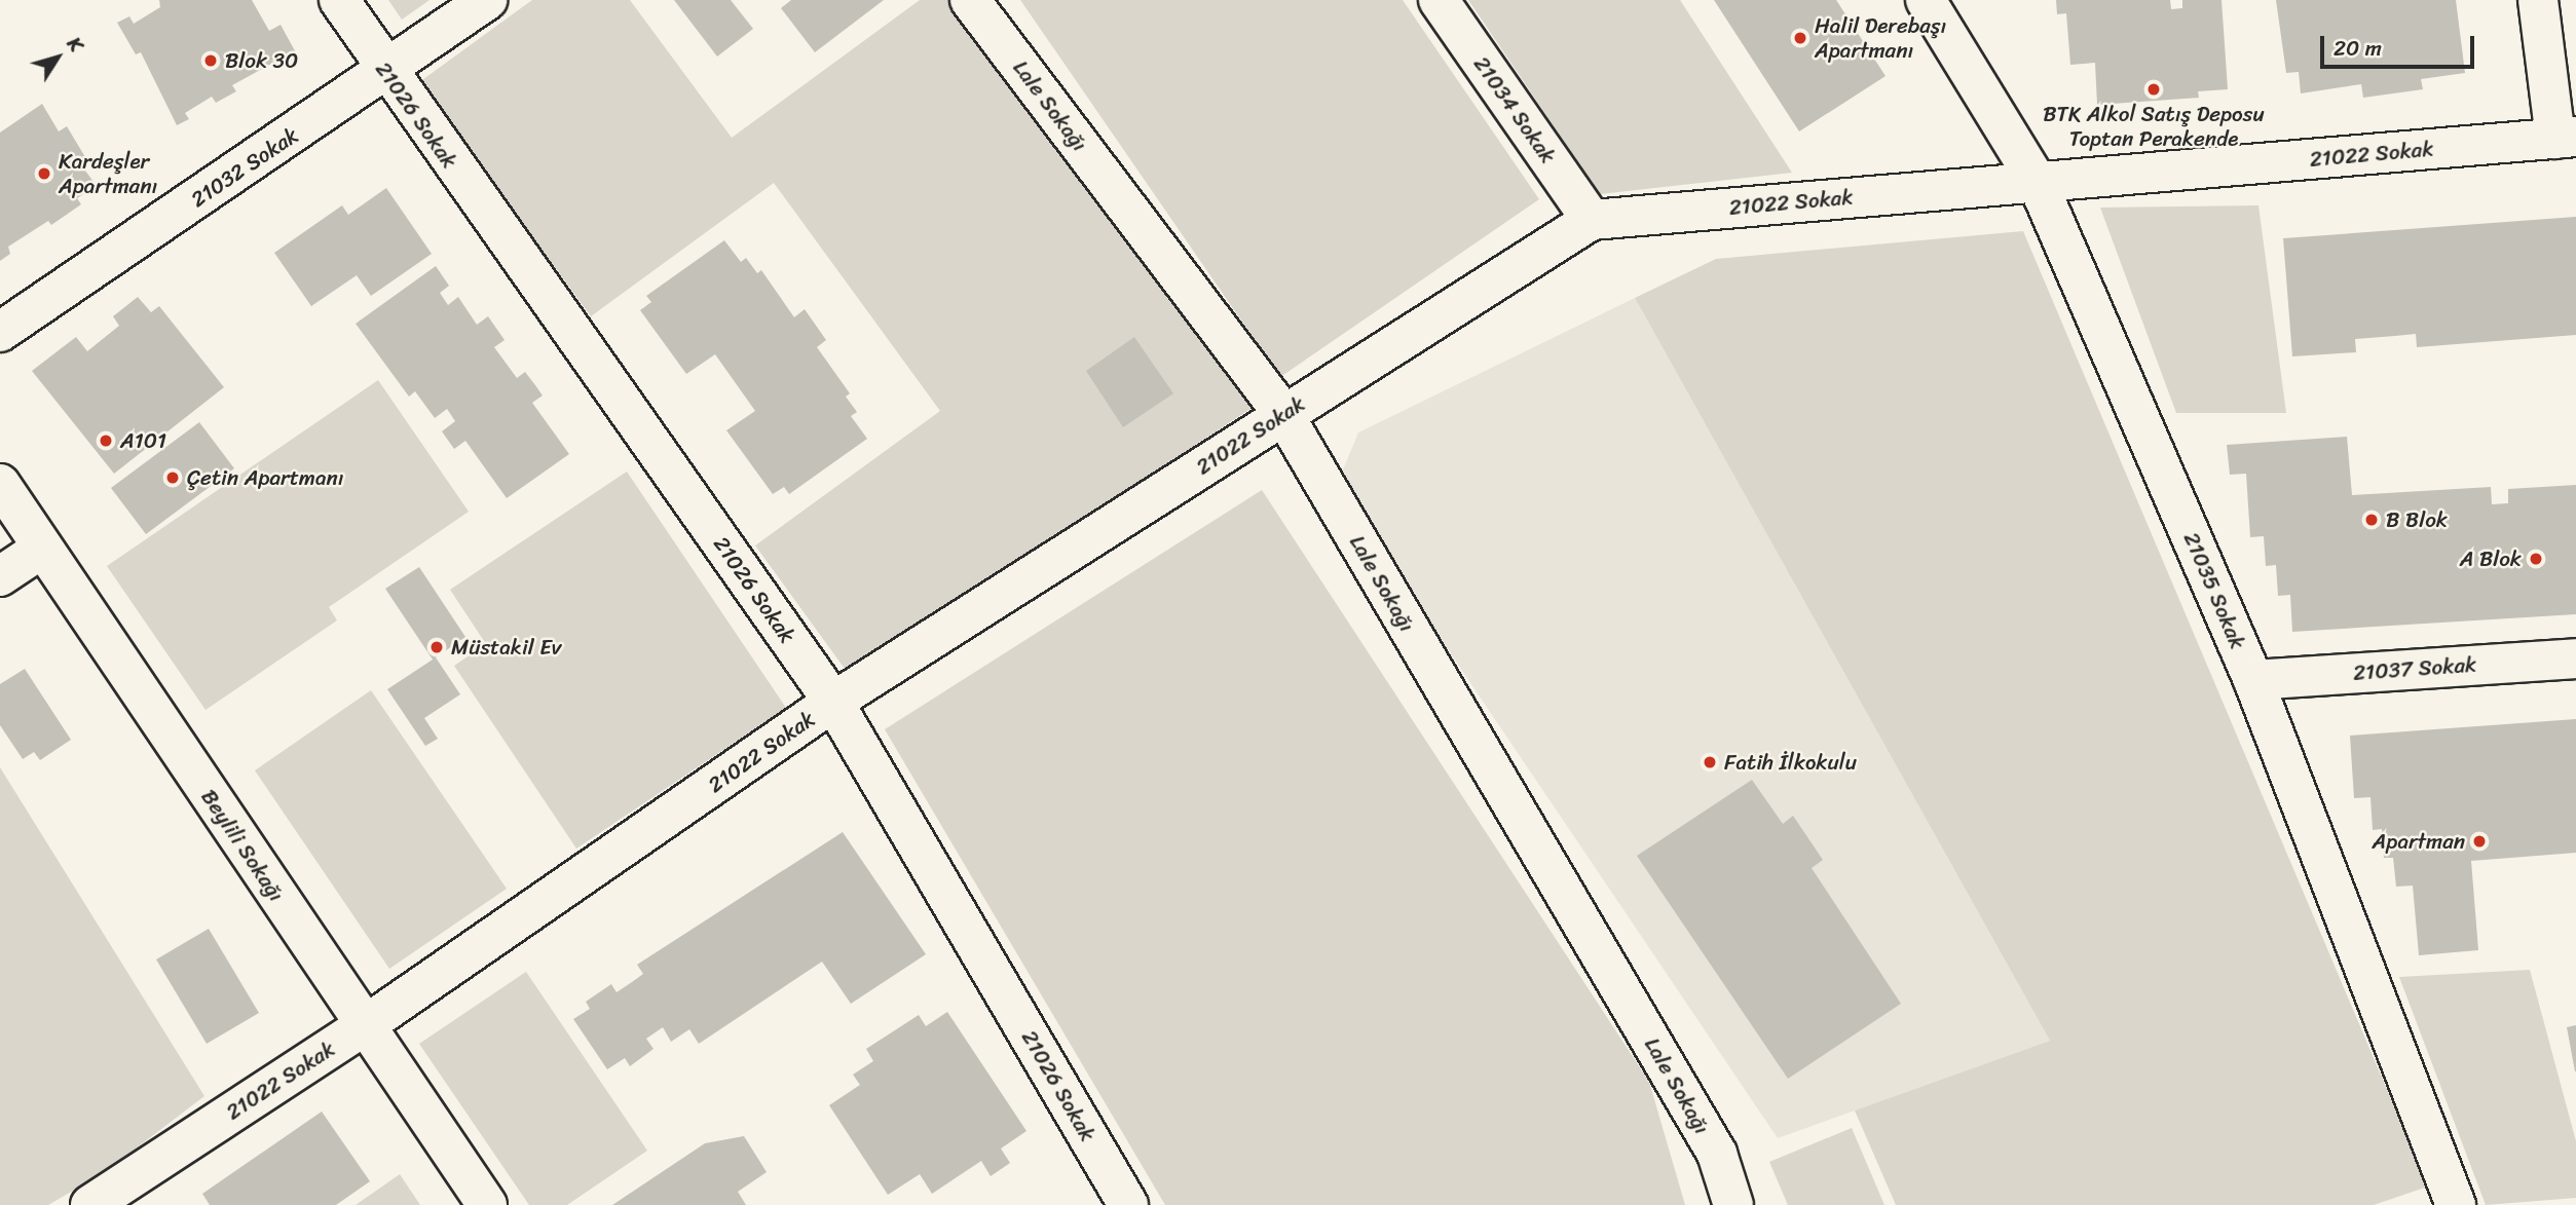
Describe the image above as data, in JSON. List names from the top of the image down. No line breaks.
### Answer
{"streets":{"street":["Lale Sokağı","21034 Sokak","21026 Sokak","21022 Sokak","21032 Sokak","21035 Sokak","21037 Sokak","Beylili Sokağı"]},"crossings":[["Lale Sokağı","21022 Sokak"],["21034 Sokak","21022 Sokak"],["21026 Sokak","21022 Sokak"],["21026 Sokak","21032 Sokak"],["21022 Sokak","21035 Sokak"],["21022 Sokak","Beylili Sokağı"],["21035 Sokak","21037 Sokak"]],"places":["Halil Derebaşı Apartmanı","Blok 30","BTK Alkol Satış Deposu Toptan Perakende","Kardeşler Apartmanı","A101","Çetin Apartmanı","B Blok","A Blok","Müstakil Ev","Fatih İlkokulu","Apartman"],"scale_bar":"20 m","north":"top right"}
